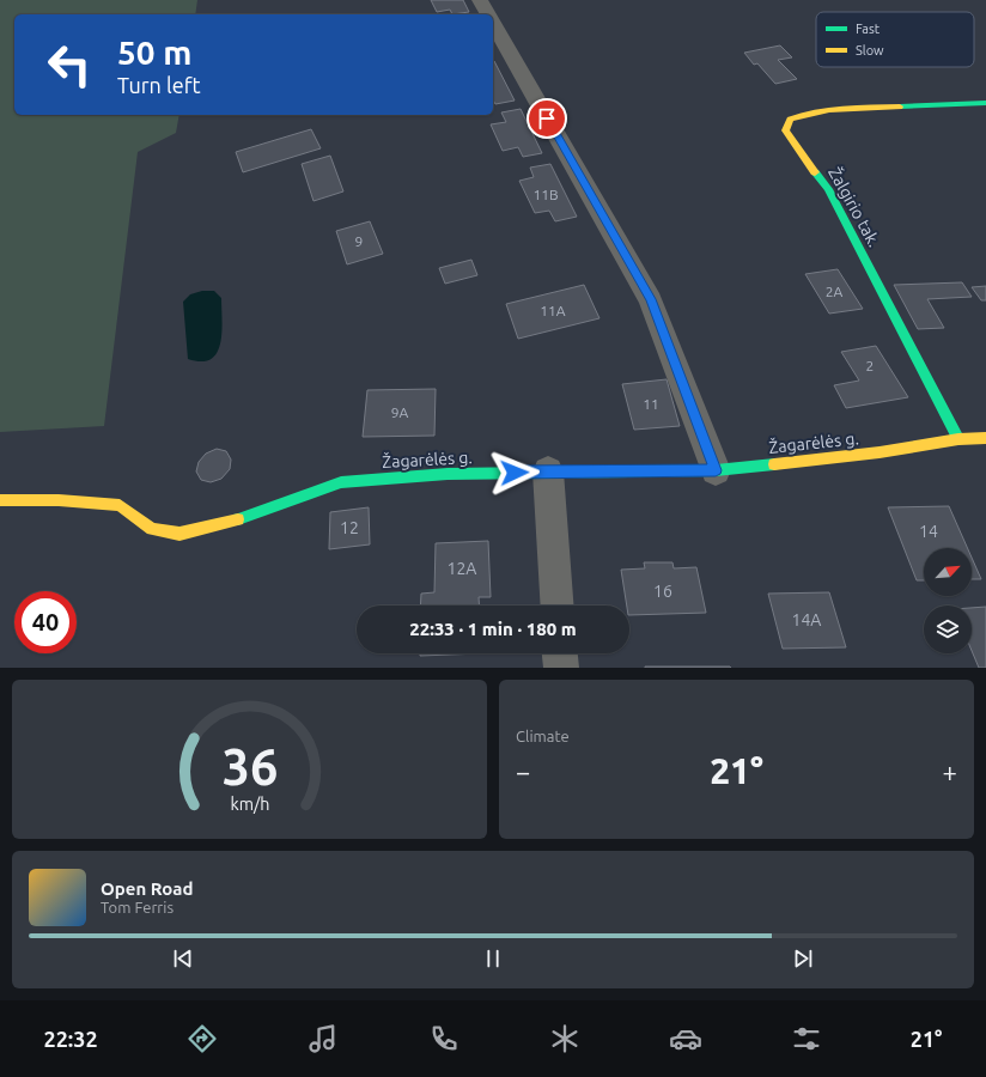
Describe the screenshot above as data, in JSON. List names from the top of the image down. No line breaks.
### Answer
{"streets":{"street":["Žalgirio tak.","Žagarėlės g."]},"crossings":[["Žalgirio tak.","Žagarėlės g."]],"house_numbers":["11B","9","2A","11A","2","11","9A","12","14","12A","16","14A"],"legend":["Fast","Slow"],"north":"top right","page":{"turn":["50 m","Turn left"],"limit":"40","trip":"22:33 · 1 min · 180 m","tile":"Climate","heat":["−","21°","+"],"song":["Open Road","Tom Ferris"],"tabs":["22:32","21°"],"gauge":["36","km/h"]}}
